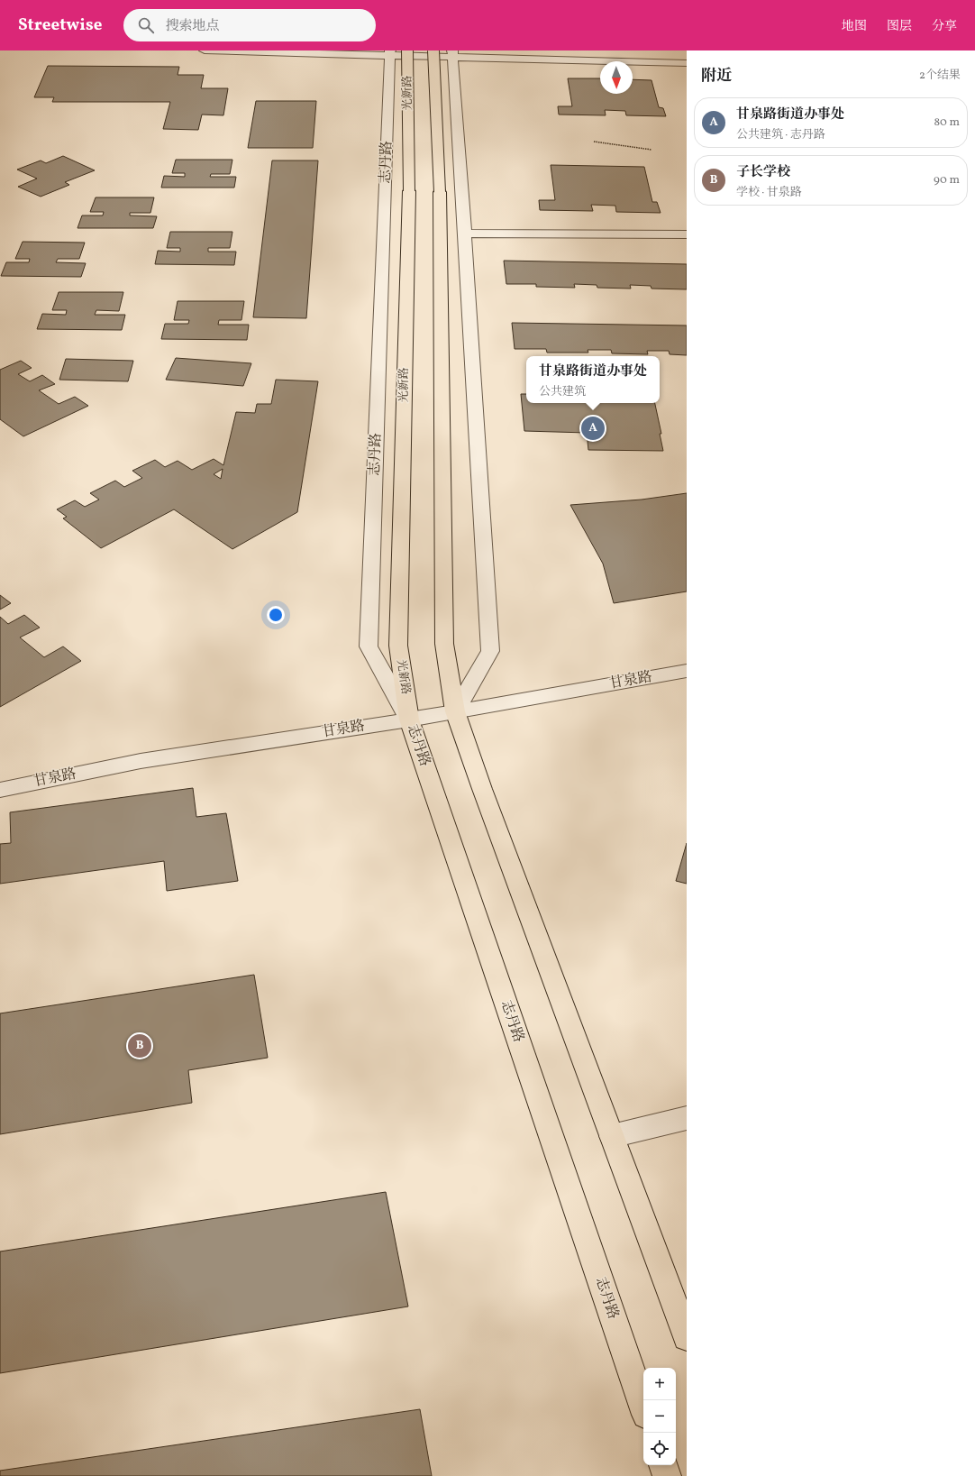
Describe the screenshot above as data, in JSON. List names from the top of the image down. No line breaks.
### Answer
{"streets":{"main road":["光新路","志丹路"],"street":["甘泉路"]},"crossings":[["光新路","志丹路"],["光新路","甘泉路"],["志丹路","甘泉路"]],"north":"bottom","page":{"header":"Streetwise","search":"搜索地点","nav":["地图","图层","分享"],"heading":["附近","2个结果"],"list":[{"mark":"A","name":"甘泉路街道办事处","note":"公共建筑 · 志丹路","value":"80 m"},{"mark":"B","name":"子长学校","note":"学校 · 甘泉路","value":"90 m"}],"popup":["甘泉路街道办事处","公共建筑"],"pins":["A","B"],"map_buttons":["+","−"]}}
